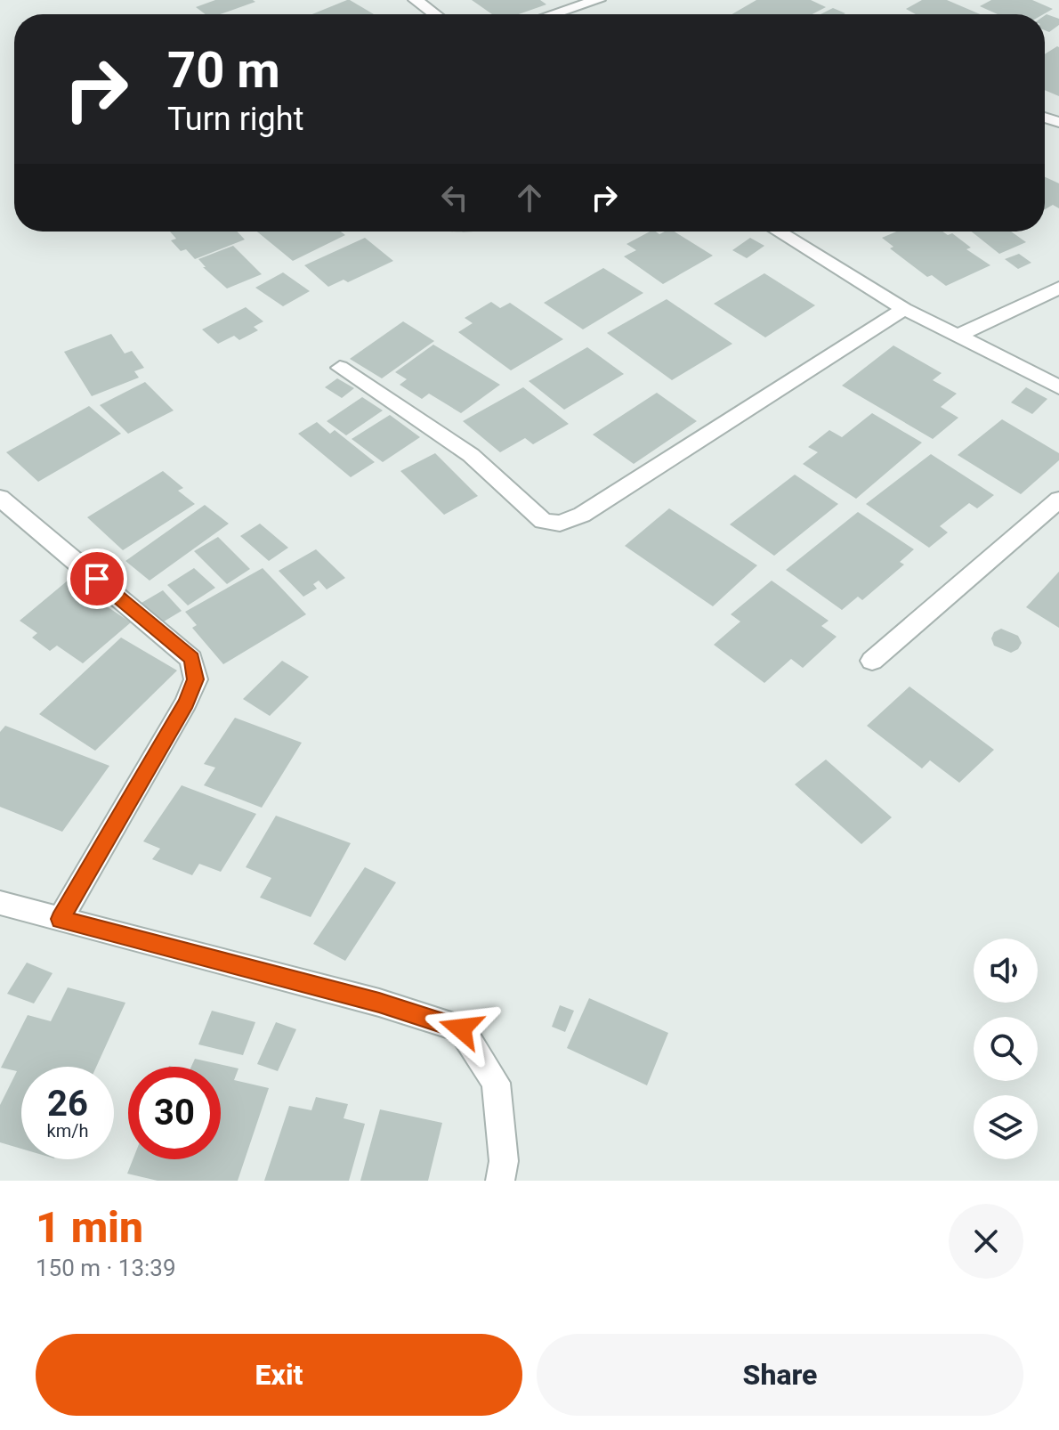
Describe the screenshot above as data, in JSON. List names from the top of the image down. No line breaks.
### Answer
{"page":{"turn":["70 m","Turn right"],"speed":"26 km/h","limit":"30","heading":["1 min","150 m · 13:39"],"buttons":["Exit","Share"]}}
